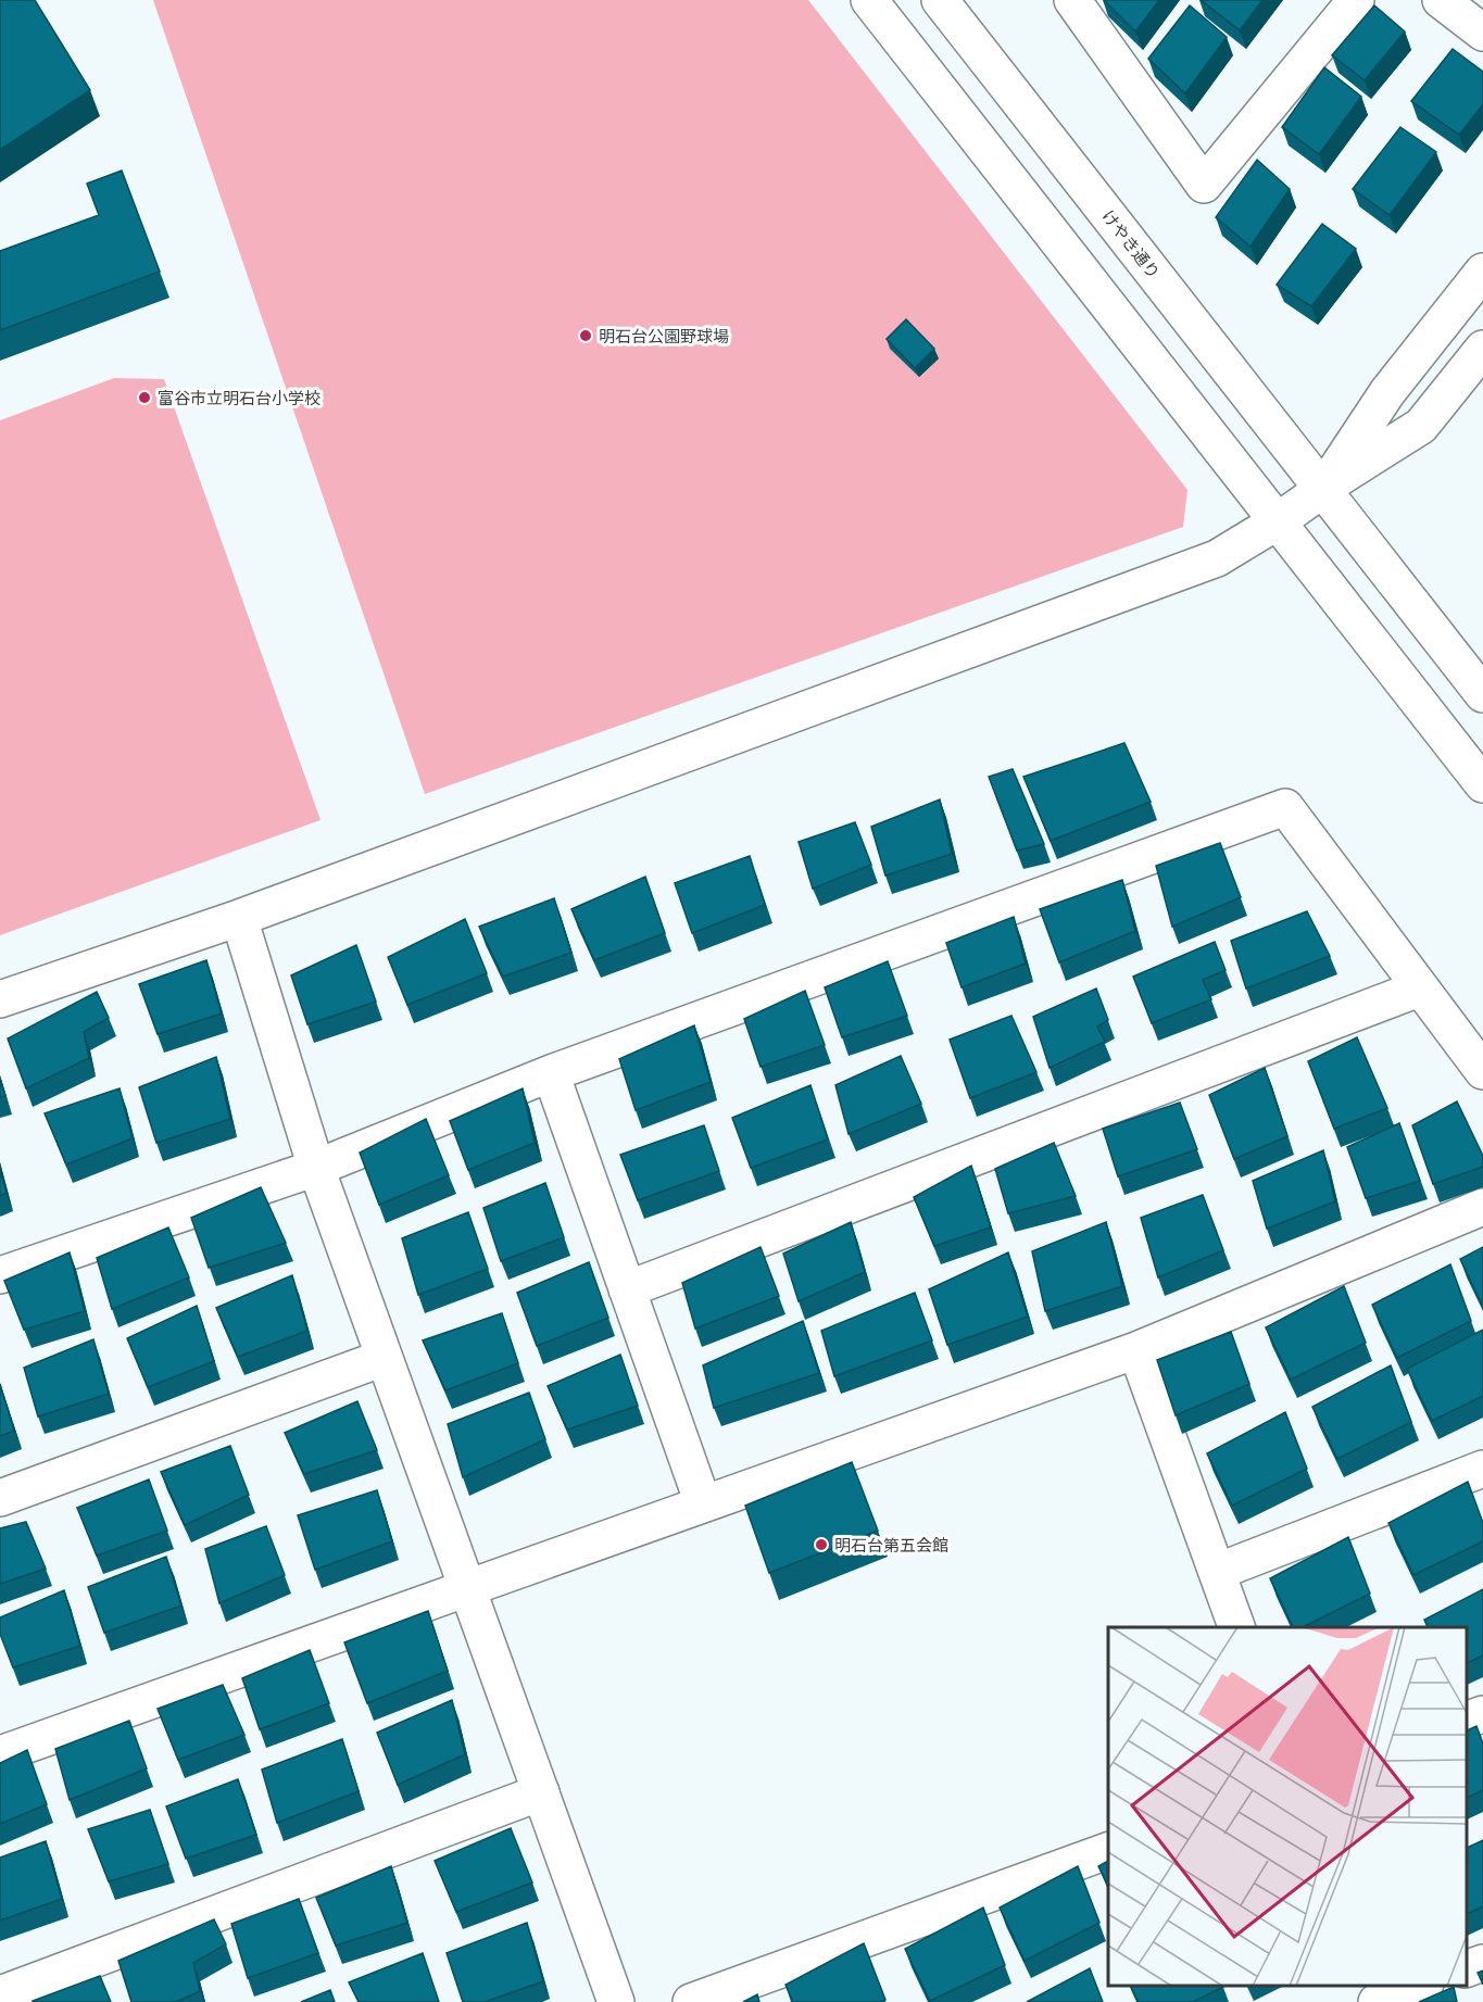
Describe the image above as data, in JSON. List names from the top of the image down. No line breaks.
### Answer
{"streets":{"street":["けやき通り"]},"places":["明石台公園野球場","富谷市立明石台小学校","明石台第五会館"]}
